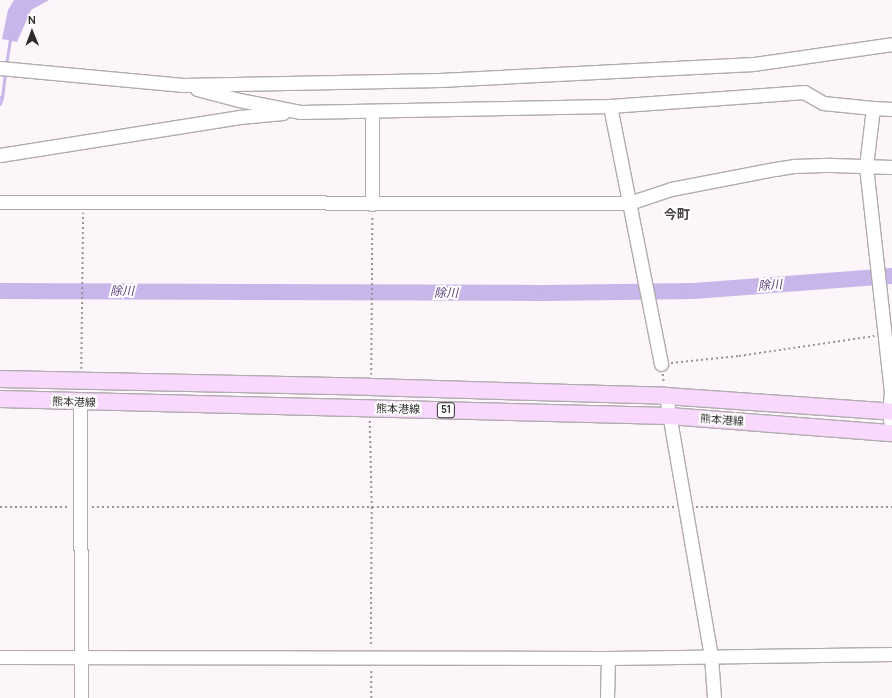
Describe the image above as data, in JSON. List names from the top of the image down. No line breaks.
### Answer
{"streets":{"main road":["熊本港線","51"]},"districts":["今町"],"water":["除川"],"north":"top"}
